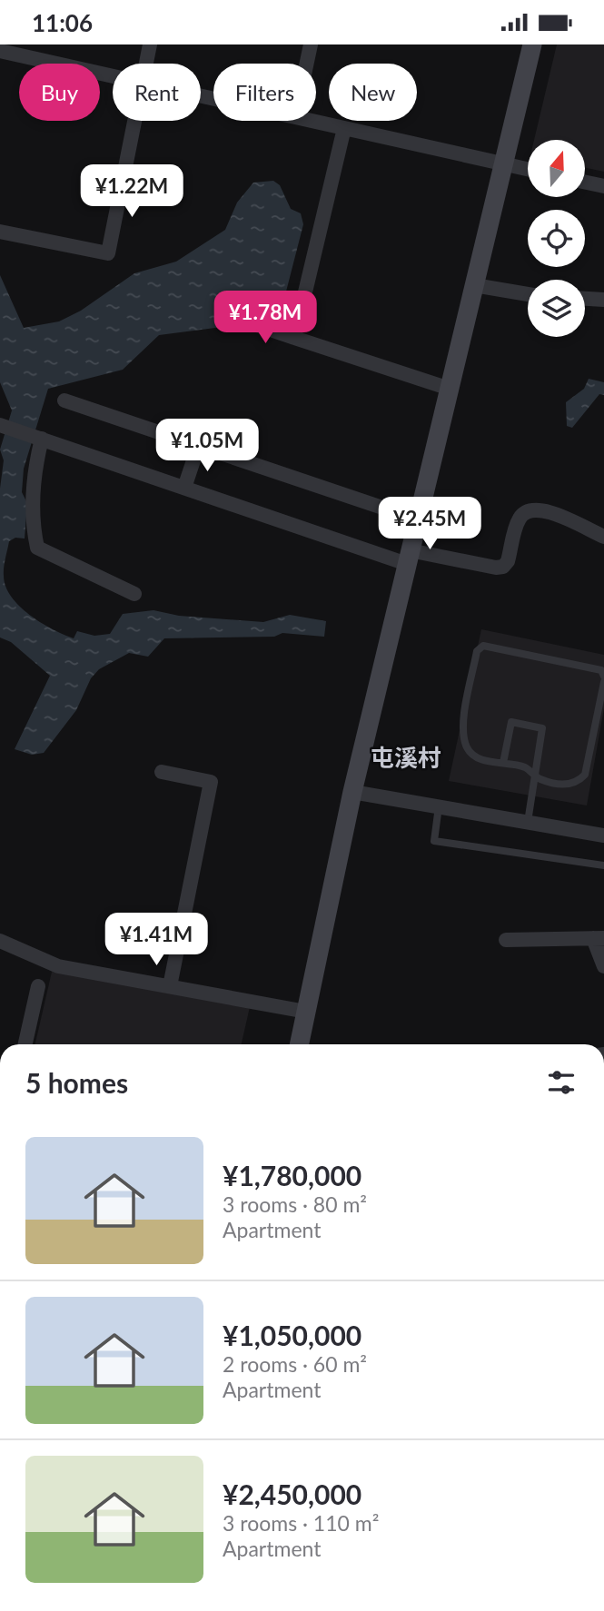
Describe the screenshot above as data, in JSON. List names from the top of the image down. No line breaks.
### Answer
{"districts":["屯溪村"],"north":"top","page":{"status":"11:06","chip":["Buy","Rent","Filters","New"],"price":["¥1.22M","¥1.78M","¥1.05M","¥2.45M","¥1.41M"],"heading":"5 homes","list":[{"name":"¥1,780,000","note":"3 rooms · 80 m² · Apartment"},{"name":"¥1,050,000","note":"2 rooms · 60 m² · Apartment"},{"name":"¥2,450,000","note":"3 rooms · 110 m² · Apartment"}]}}
